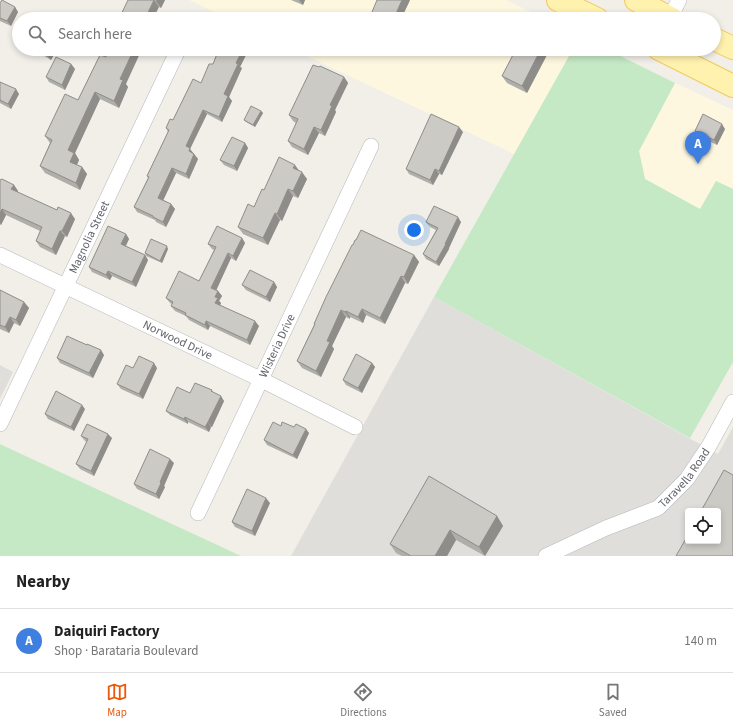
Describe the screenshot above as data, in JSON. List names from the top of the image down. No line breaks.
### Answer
{"streets":{"street":["Magnolia Street","Norwood Drive","Wisteria Drive","Taravella Road"]},"crossings":[["Magnolia Street","Norwood Drive"],["Norwood Drive","Wisteria Drive"]],"page":{"search":"Search here","pins":"A","heading":"Nearby","list":[{"mark":"A","name":"Daiquiri Factory","note":"Shop · Barataria Boulevard","value":"140 m"}],"nav":["Map","Directions","Saved"]}}
